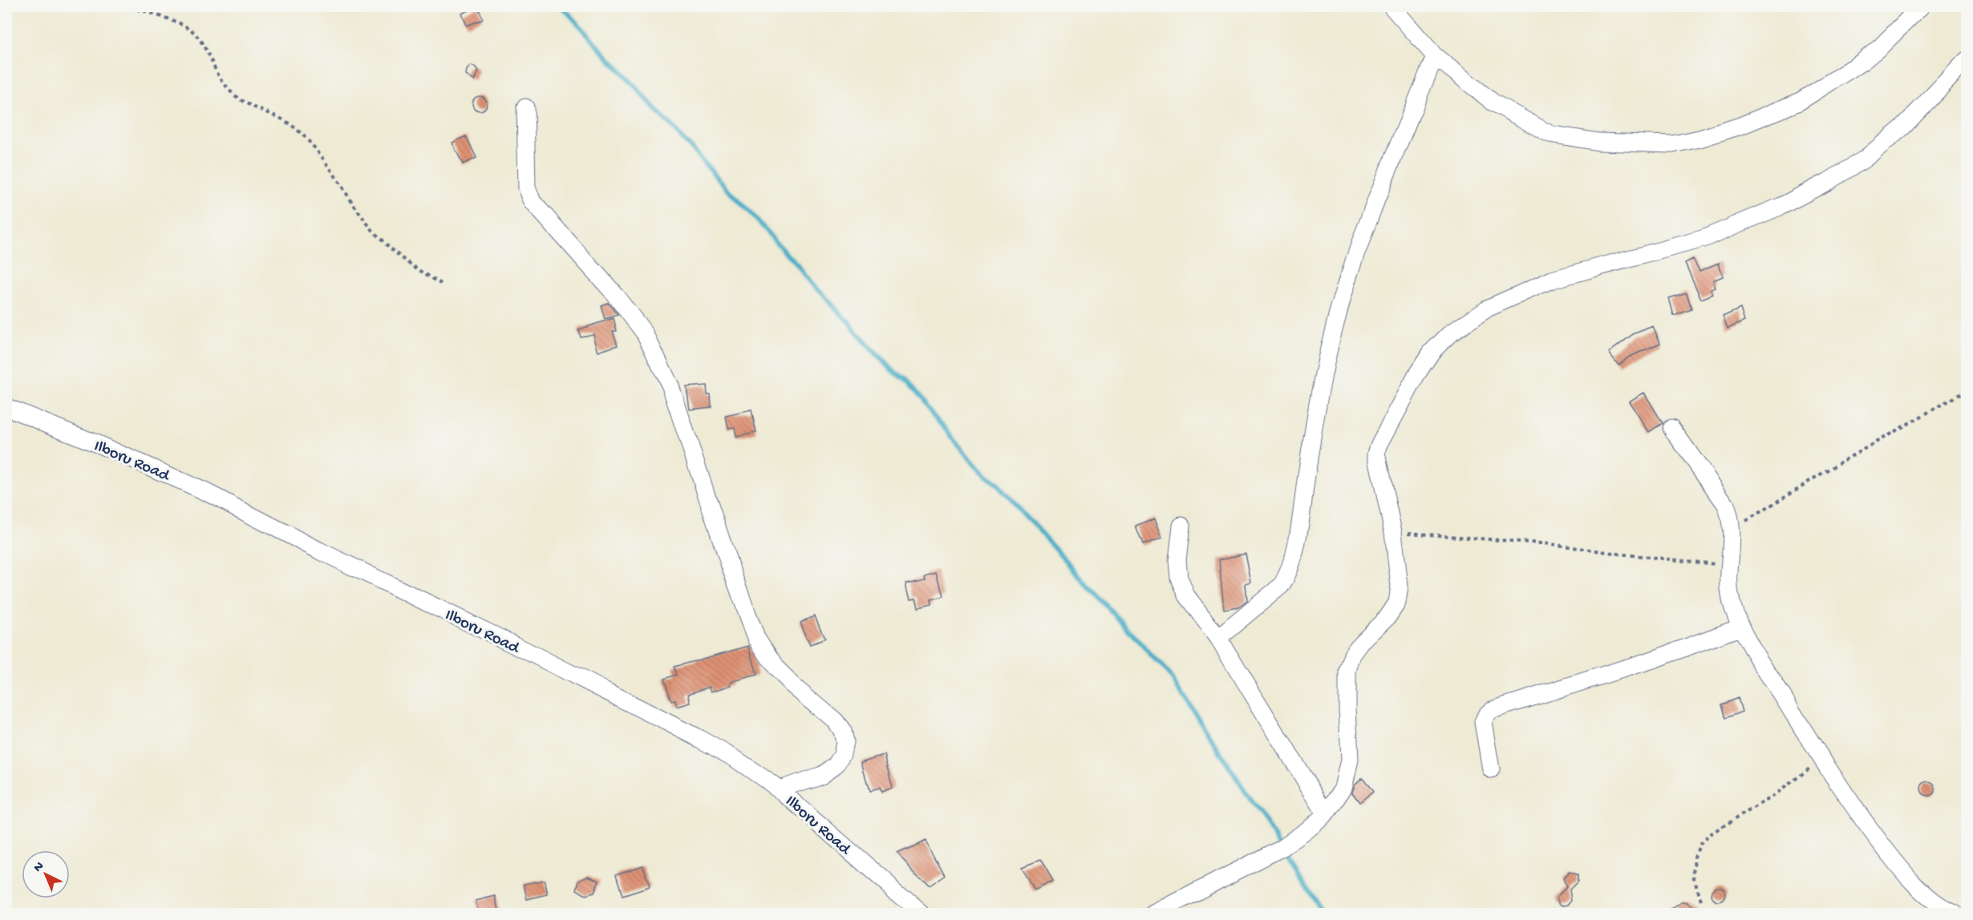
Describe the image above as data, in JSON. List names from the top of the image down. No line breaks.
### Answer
{"streets":{"street":["Ilboru Road"]},"north":"top left"}
